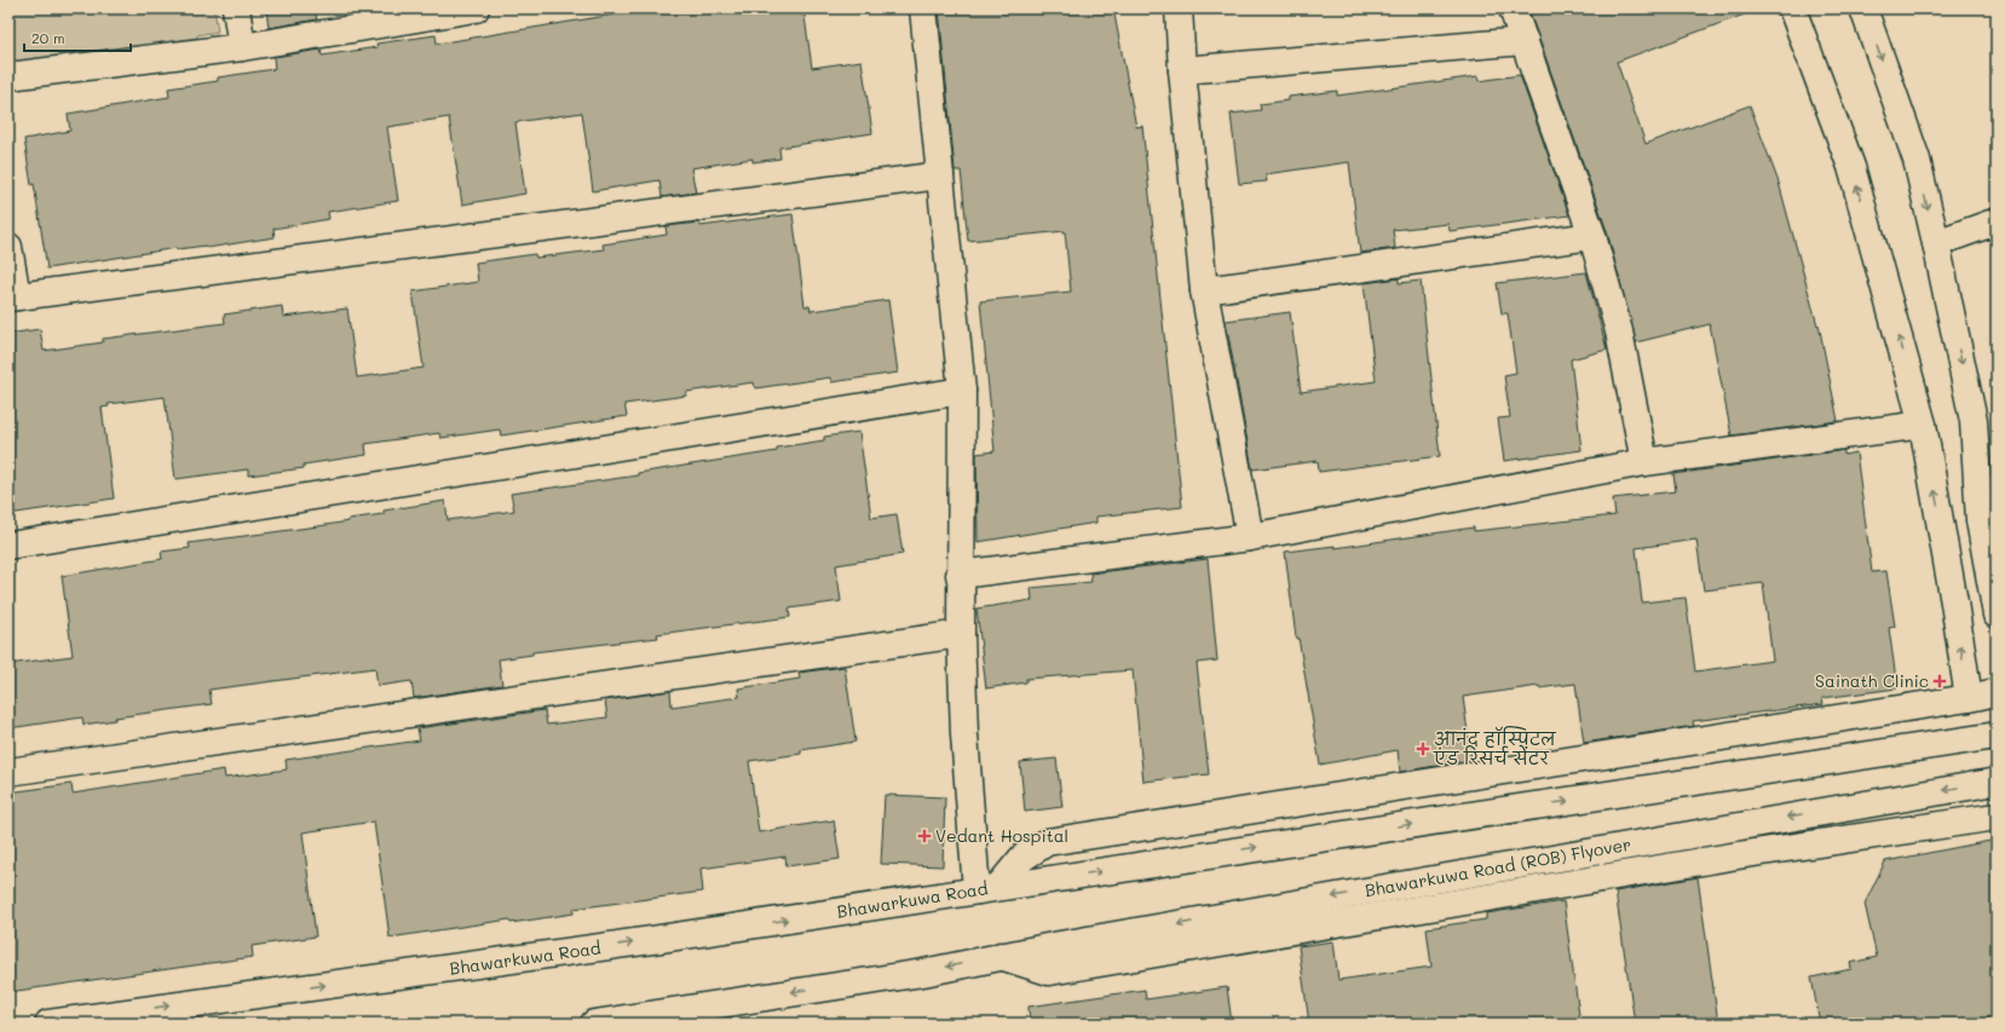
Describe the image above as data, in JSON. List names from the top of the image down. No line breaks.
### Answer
{"streets":{"street":["Bhawarkuwa Road (ROB) Flyover","Bhawarkuwa Road"]},"places":{"health":["Sainath Clinic","आनंद हॉस्पिटल एंड रिसर्च सेंटर","Vedant Hospital"]},"scale_bar":"20 m"}
